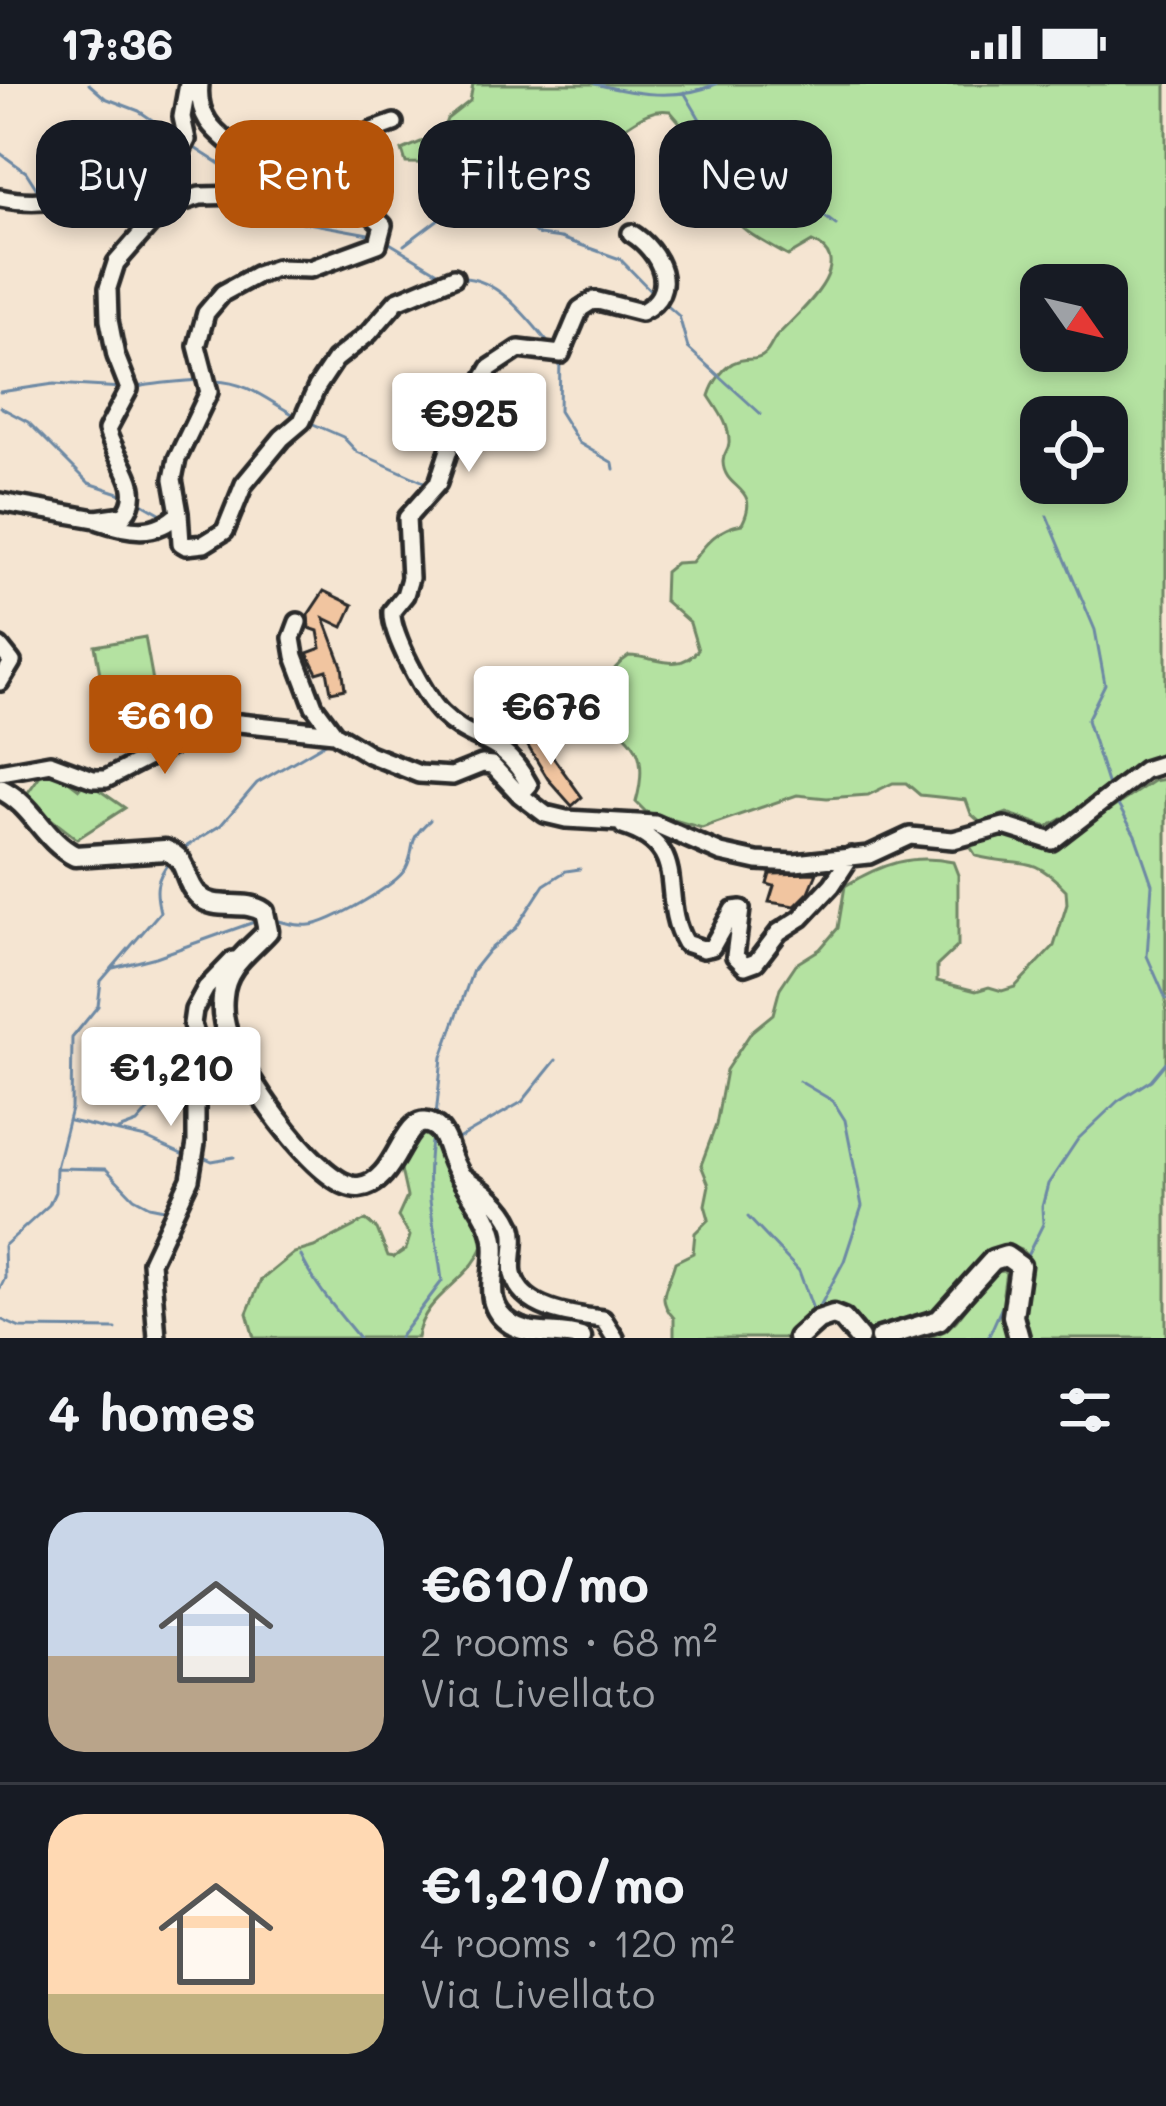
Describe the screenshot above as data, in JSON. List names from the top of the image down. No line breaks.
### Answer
{"north":"bottom right","page":{"status":"17:36","chip":["Buy","Rent","Filters","New"],"price":["€925","€676","€610","€1,210"],"heading":"4 homes","list":[{"name":"€610/mo","note":"2 rooms · 68 m² · Via Livellato"},{"name":"€1,210/mo","note":"4 rooms · 120 m² · Via Livellato"}]}}
